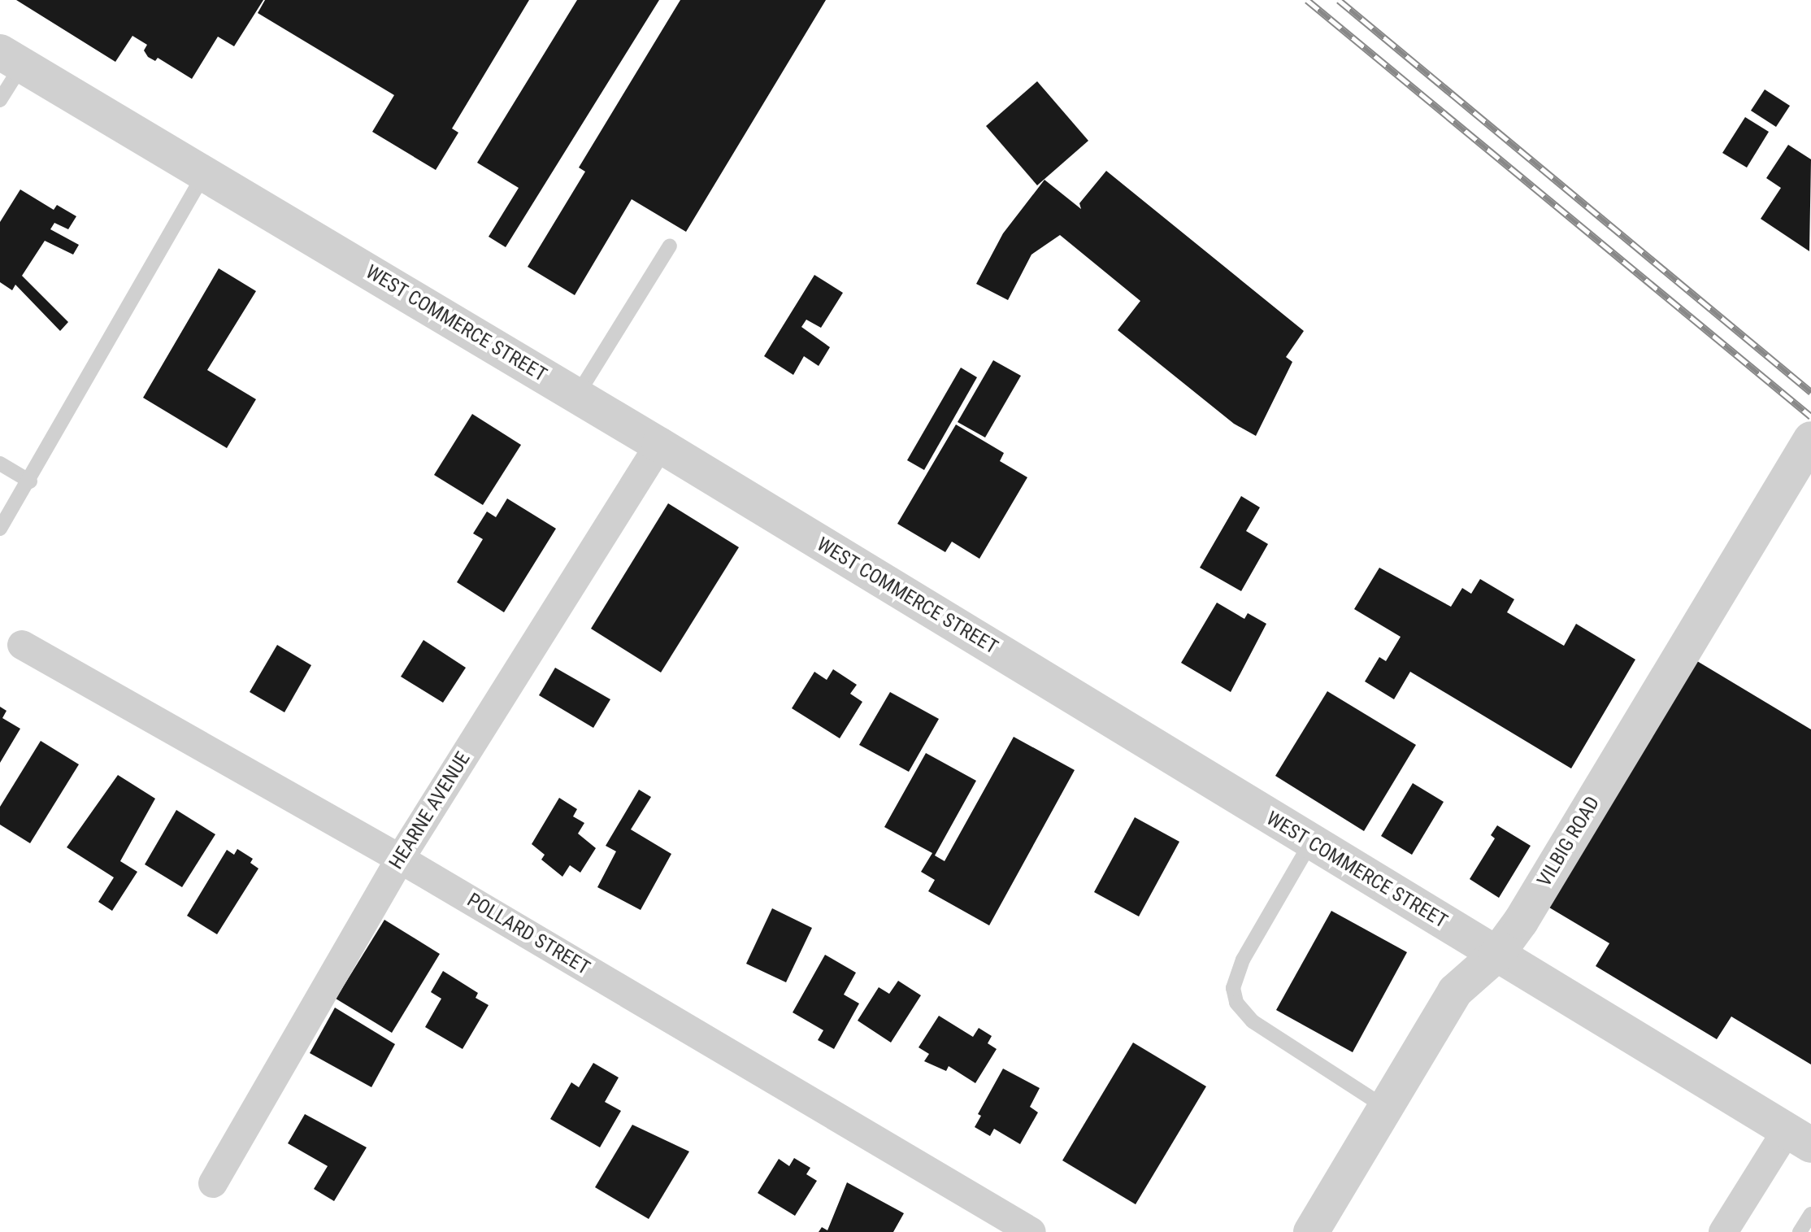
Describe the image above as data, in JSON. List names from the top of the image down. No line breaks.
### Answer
{"streets":{"street":["WEST COMMERCE STREET","HEARNE AVENUE","VILBIG ROAD","POLLARD STREET"]},"crossings":[["WEST COMMERCE STREET","HEARNE AVENUE"],["WEST COMMERCE STREET","VILBIG ROAD"],["HEARNE AVENUE","POLLARD STREET"]]}
